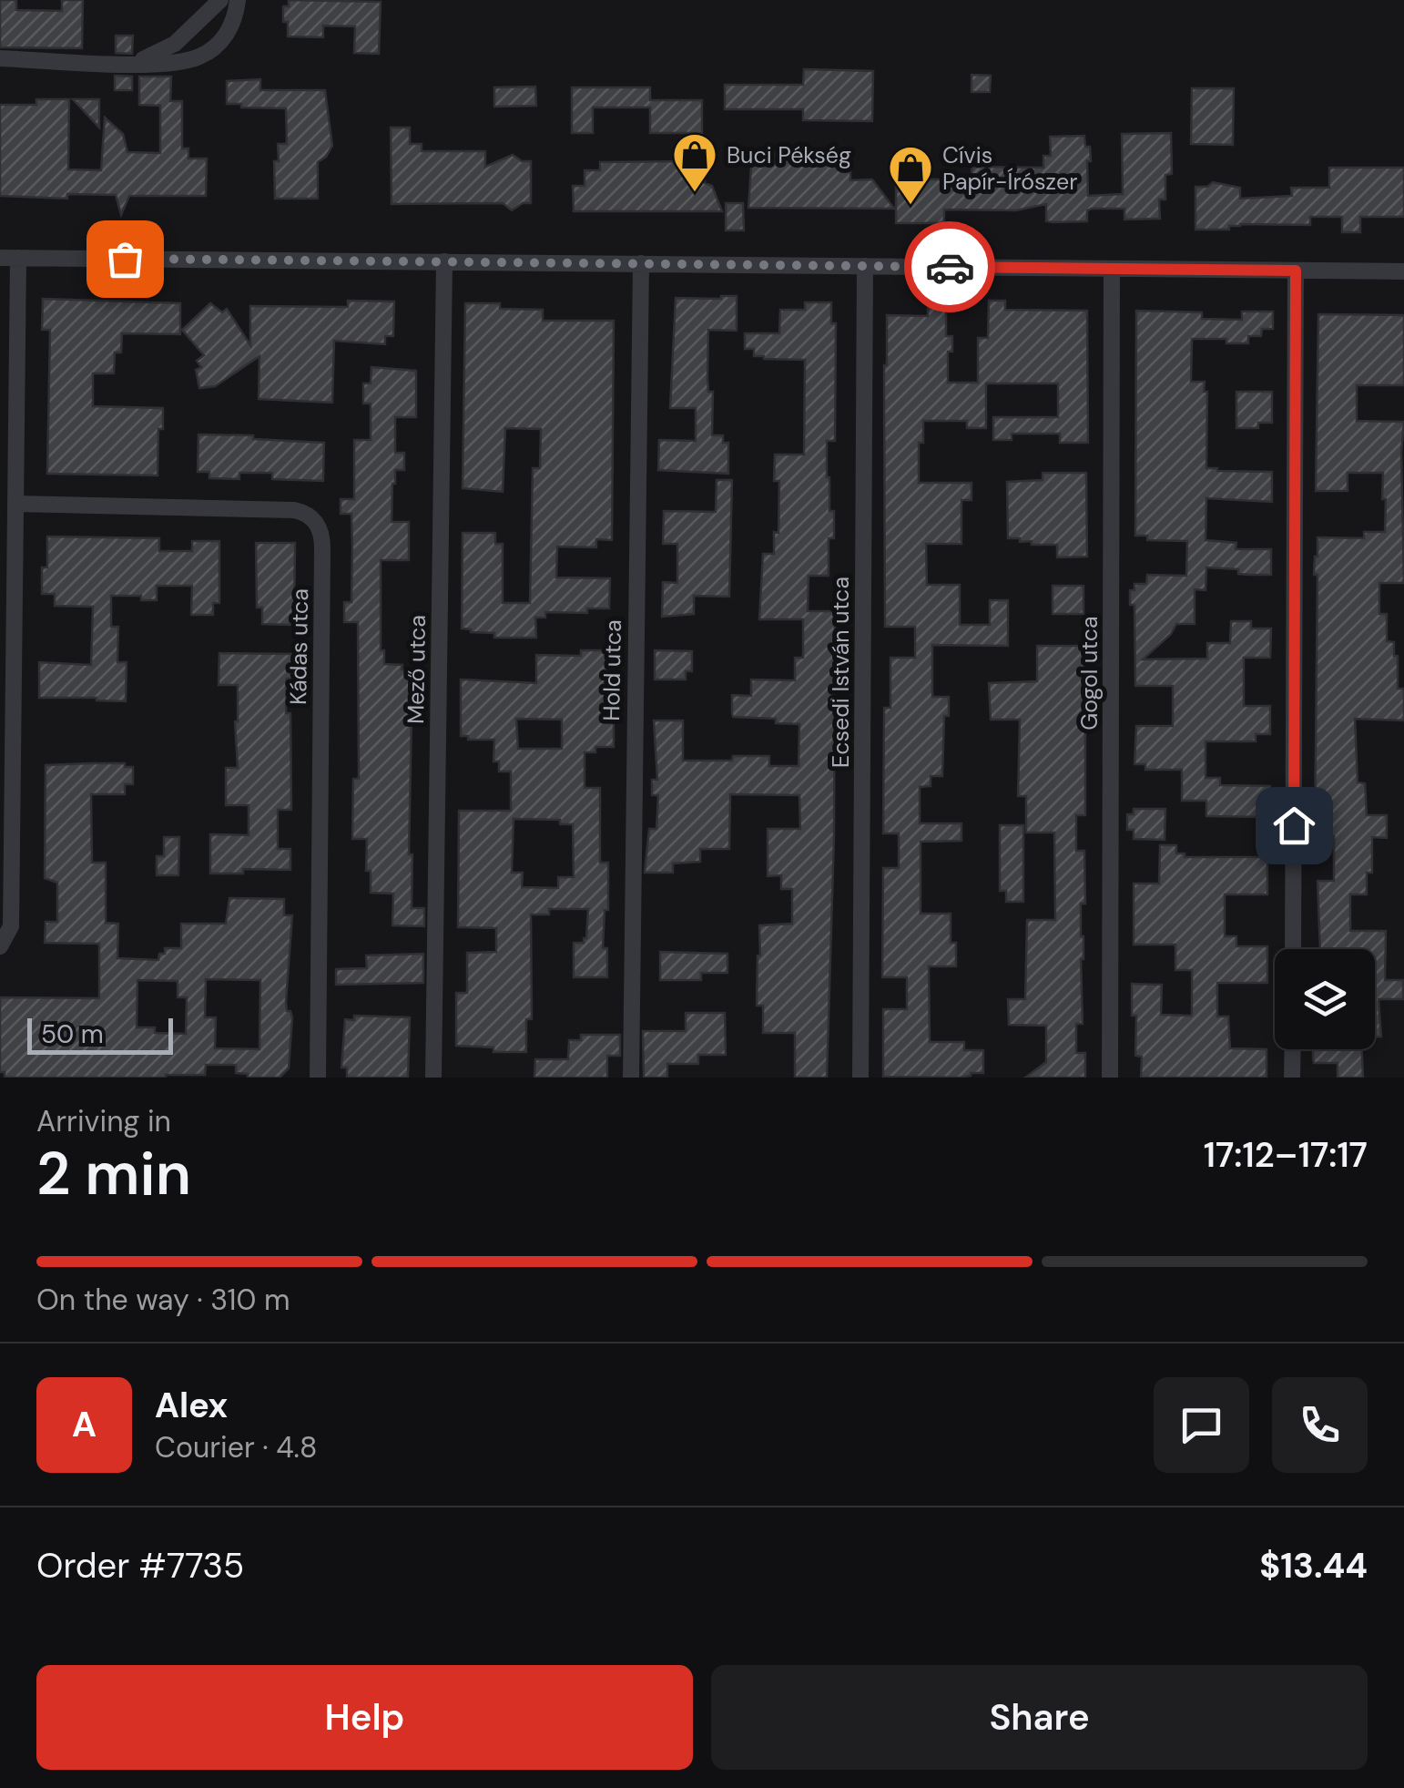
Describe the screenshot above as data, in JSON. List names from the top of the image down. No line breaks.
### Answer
{"streets":{"street":["Kádas utca","Mező utca","Hold utca","Ecsedi István utca","Gogol utca"]},"places":{"shop":["Buci Pékség","Cívis Papír-Írószer"]},"scale_bar":"50 m","page":{"scale":"50 m","heading":["2 min","Arriving in","17:12–17:17"],"panel":["Alex","Courier · 4.8","Order #7735","$13.44"],"bar":"On the way · 310 m","round":"A","buttons":["Help","Share"]}}
